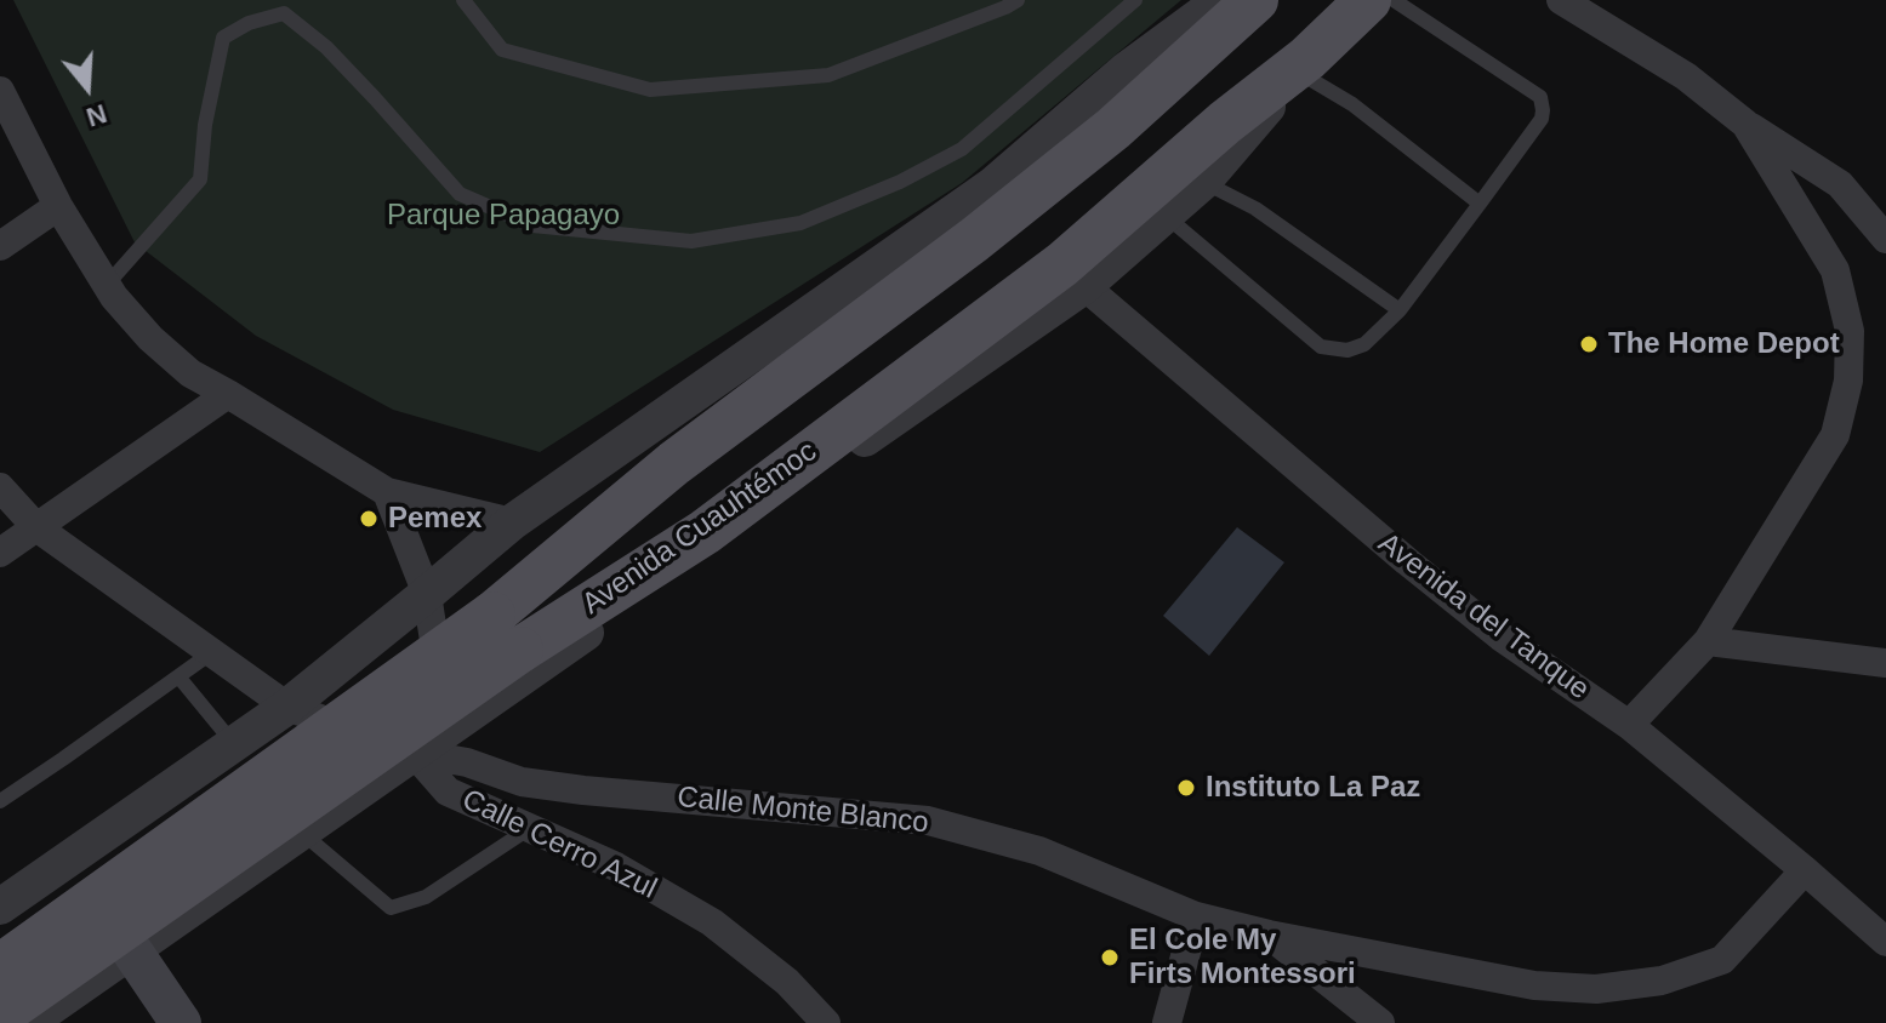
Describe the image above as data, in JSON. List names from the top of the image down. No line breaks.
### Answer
{"streets":{"main road":["Avenida Cuauhtémoc"],"street":["Avenida del Tanque","Calle Monte Blanco","Calle Cerro Azul"]},"crossings":[["Calle Monte Blanco","Calle Cerro Azul"]],"parks":["Parque Papagayo"],"places":["The Home Depot","Pemex","Instituto La Paz","El Cole My Firts Montessori"],"north":"bottom"}
